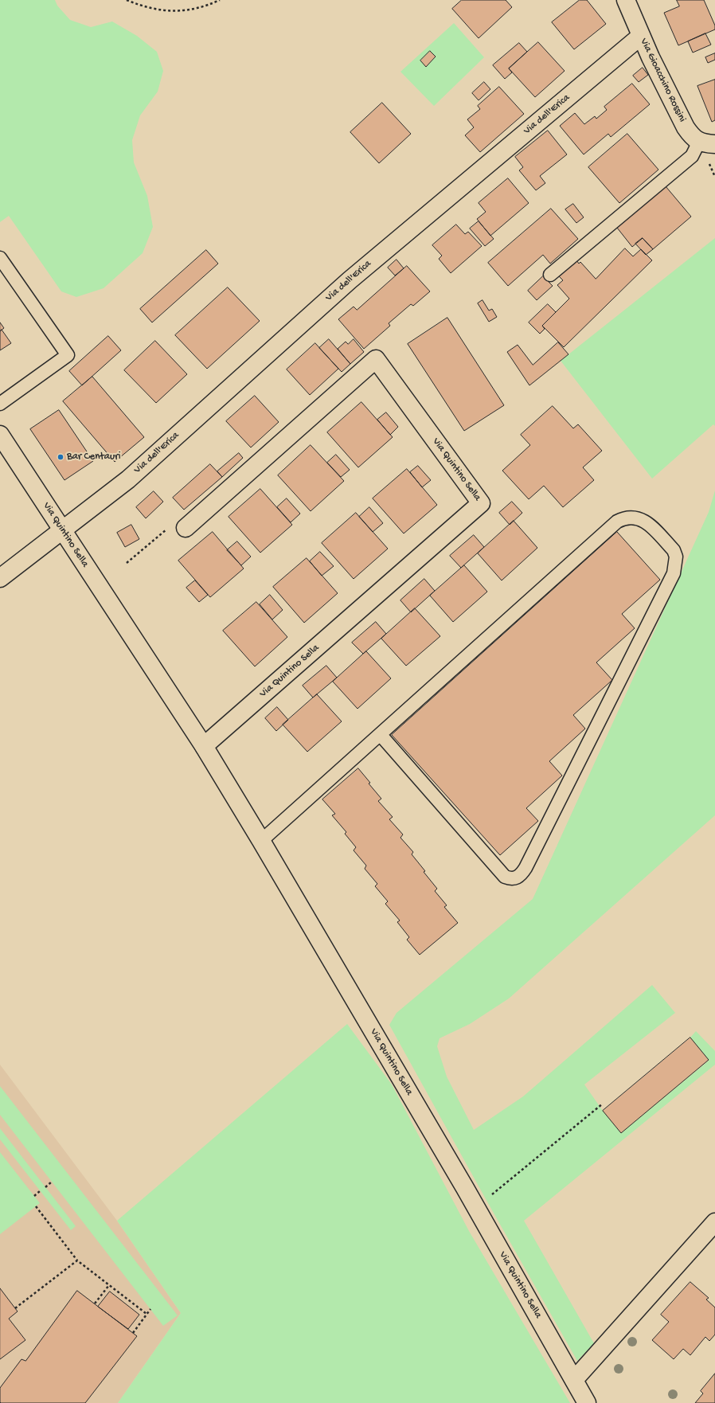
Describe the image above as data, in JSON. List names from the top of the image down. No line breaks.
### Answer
{"streets":{"street":["Via Gioacchino Rossini","Via dell'Erica","Via Quintino Sella"]},"crossings":[["Via Gioacchino Rossini","Via dell'Erica"],["Via dell'Erica","Via Quintino Sella"]],"places":["Bar Centauri"]}
